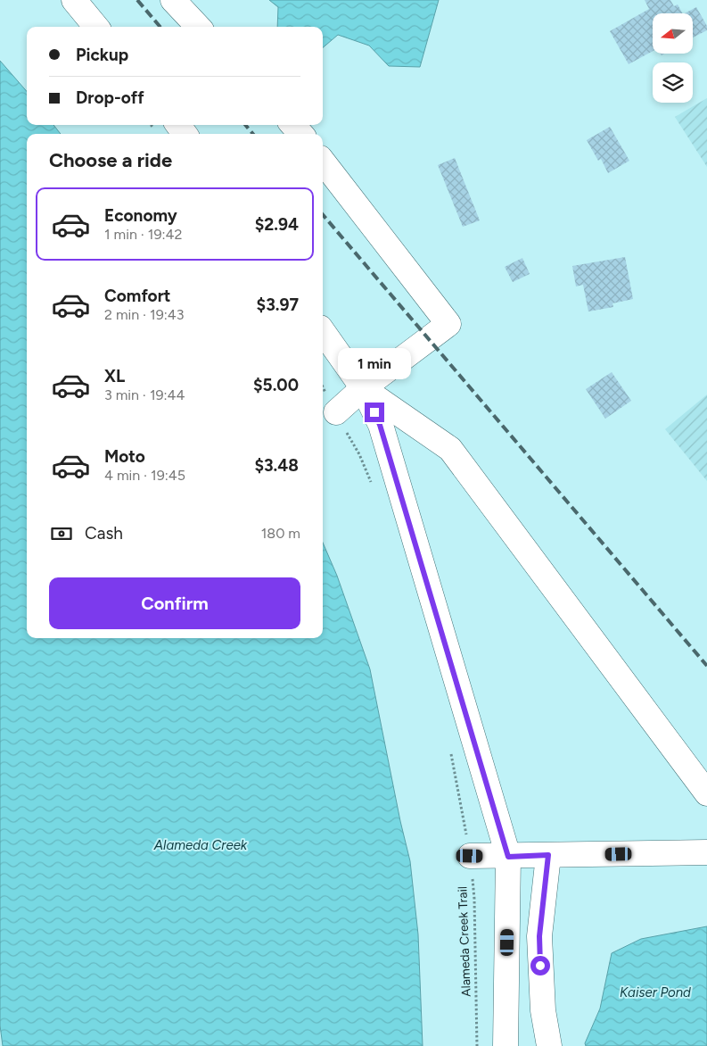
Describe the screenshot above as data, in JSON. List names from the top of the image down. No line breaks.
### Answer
{"streets":{"path":["Alameda Creek Trail"]},"water":["Alameda Creek","Kaiser Pond"],"north":"left","page":{"banner":["Pickup","Drop-off"],"heading":"Choose a ride","list":[{"name":"Economy","note":"1 min · 19:42","value":"$2.94"},{"name":"Comfort","note":"2 min · 19:43","value":"$3.97"},{"name":"XL","note":"3 min · 19:44","value":"$5.00"},{"name":"Moto","note":"4 min · 19:45","value":"$3.48"}],"bubble":"1 min","pay":["Cash","180 m"],"buttons":"Confirm"}}
